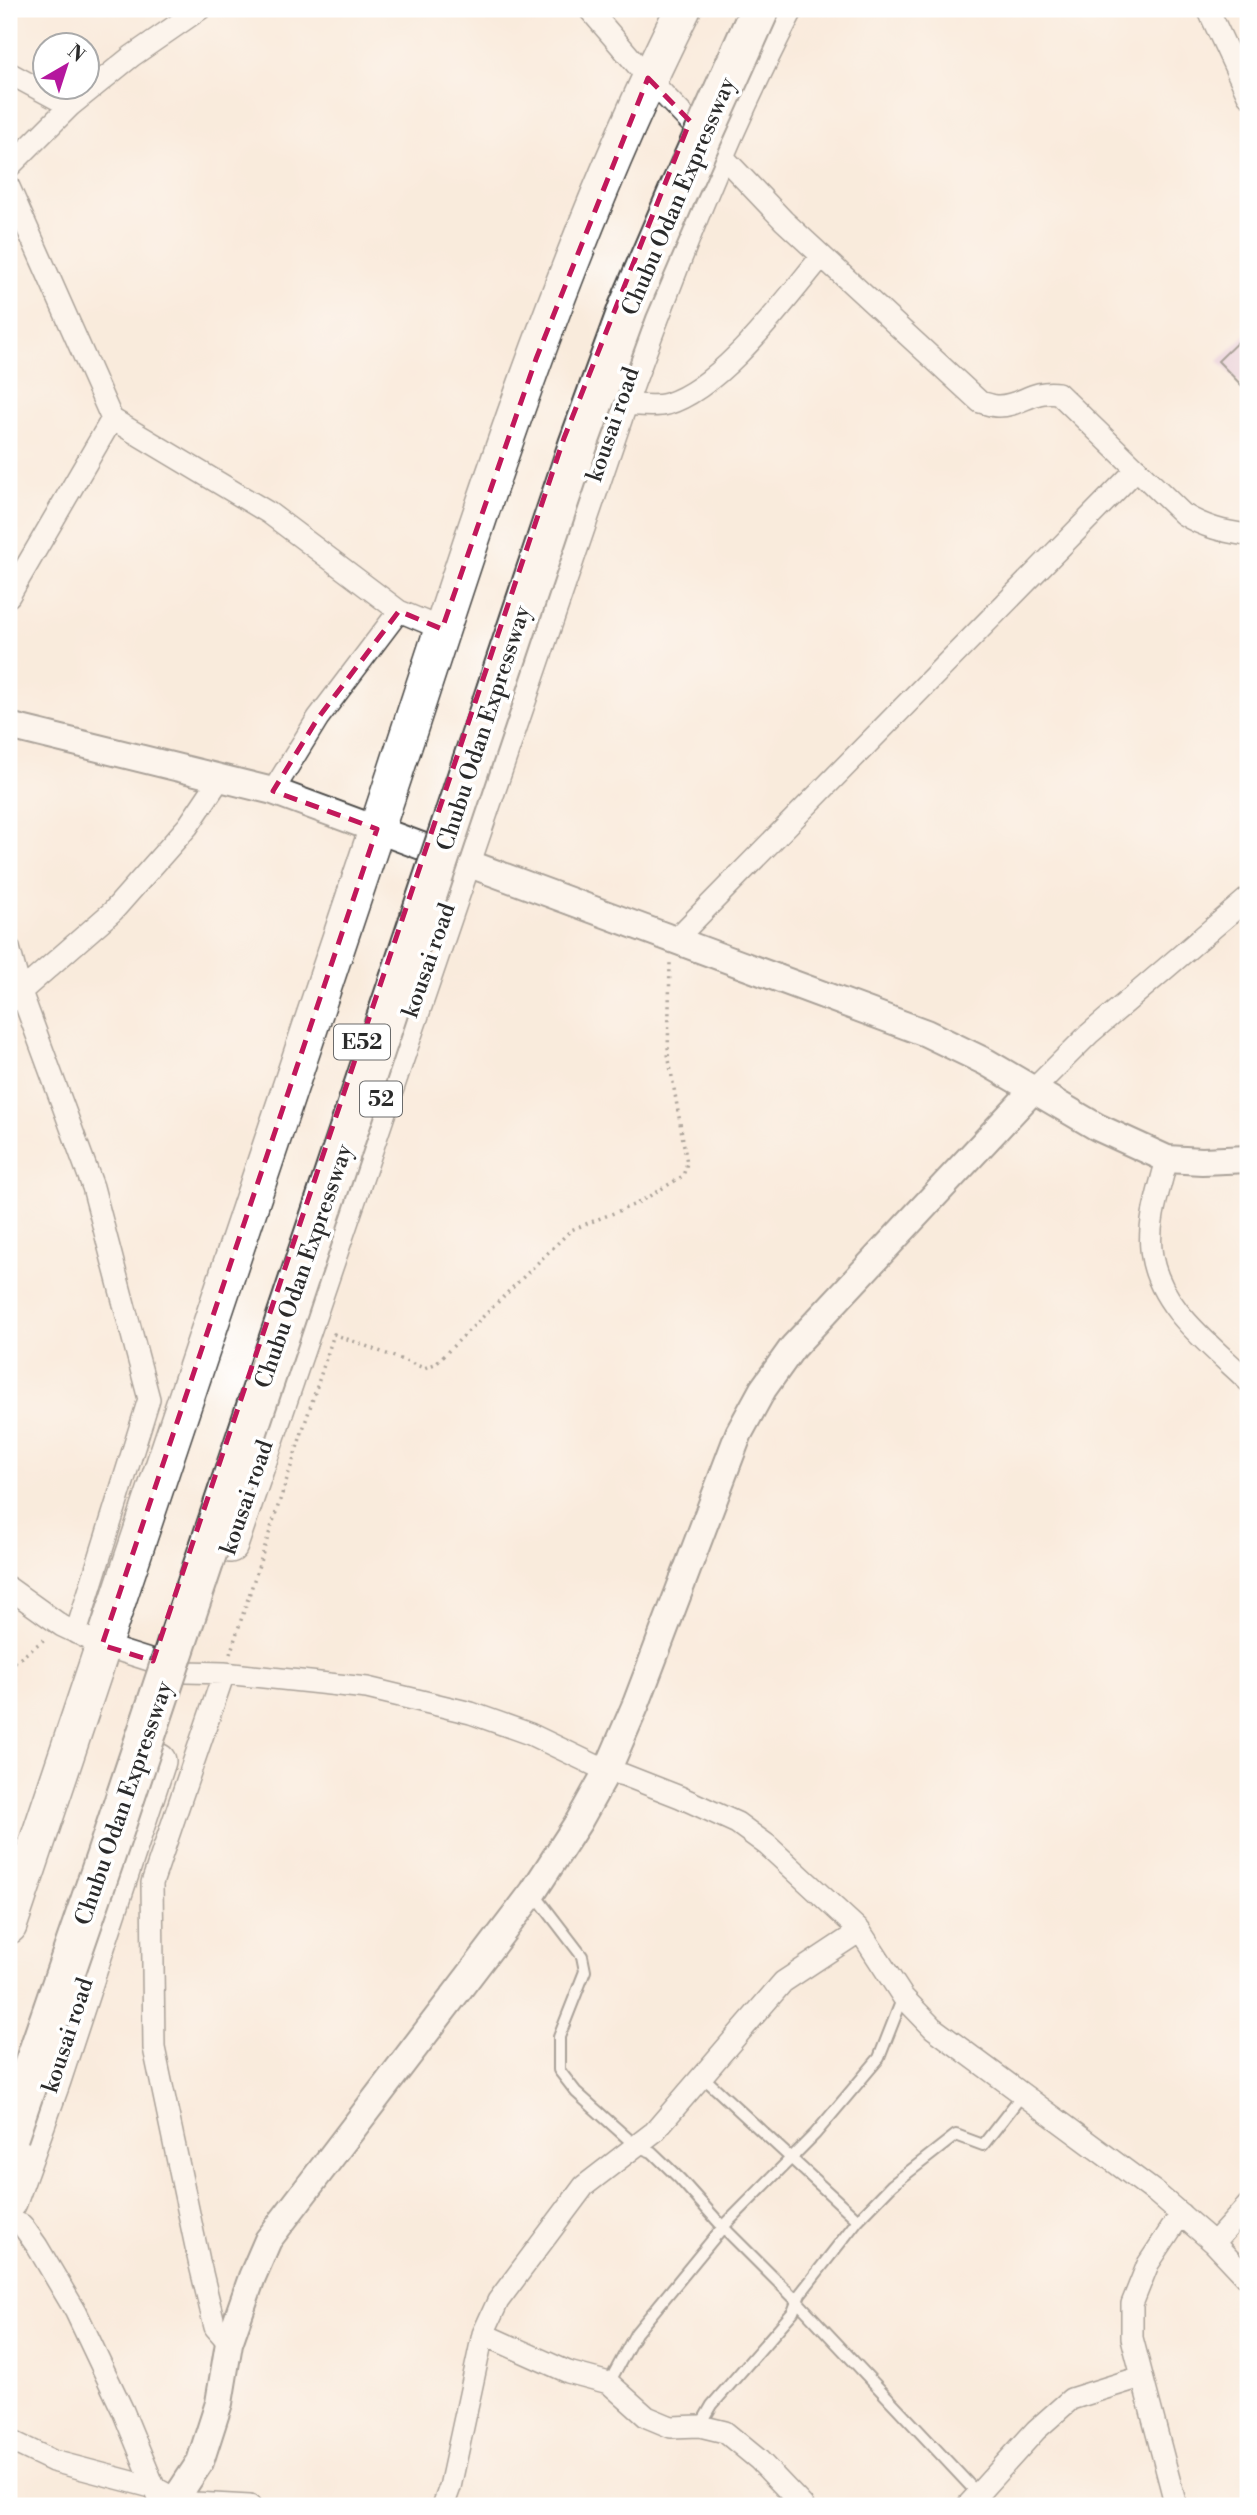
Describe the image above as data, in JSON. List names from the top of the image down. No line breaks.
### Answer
{"streets":{"highway":["Chubu Odan Expressway","kousai road","E52","52"]},"north":"top right"}
